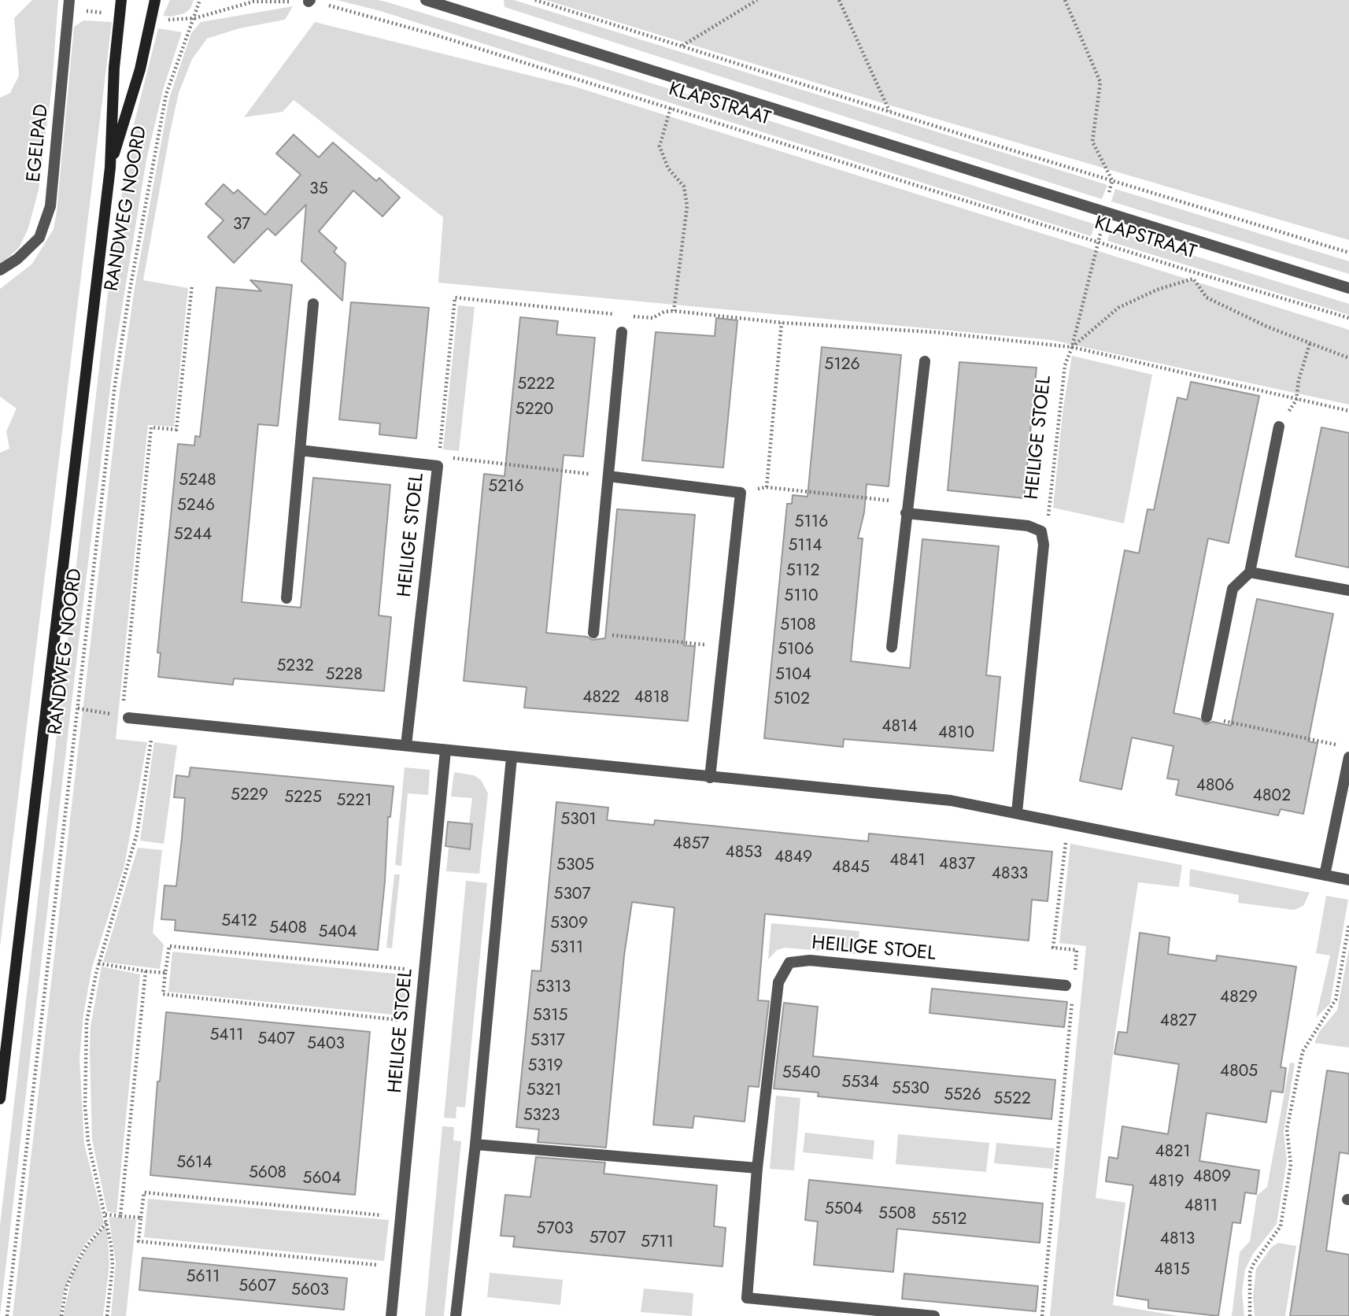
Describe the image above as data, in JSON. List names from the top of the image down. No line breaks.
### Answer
{"streets":{"main road":["RANDWEG NOORD"],"street":["KLAPSTRAAT","EGELPAD","HEILIGE STOEL"]},"crossings":[["KLAPSTRAAT","RANDWEG NOORD"],["KLAPSTRAAT","HEILIGE STOEL"]],"house_numbers":["35","37","5126","5222","5220","5248","5216","5246","5116","5244","5114","5112","5110","5108","5106","5232","5228","5104","4822","4818","5102","4814","4810","4806","5229","4802","5225","5221","5301","4857","4853","4849","4841","4837","5305","4845","4833","5307","5412","5309","5408","5404","5311","5313","4829","5315","4827","5411","5407","5317","5403","5319","4805","5540","5534","5530","5321","5526","5522","5323","4821","5614","5608","4809","5604","4819","4811","5504","5508","5512","5703","5707","4813","5711","4815","5611","5607","5603"]}
